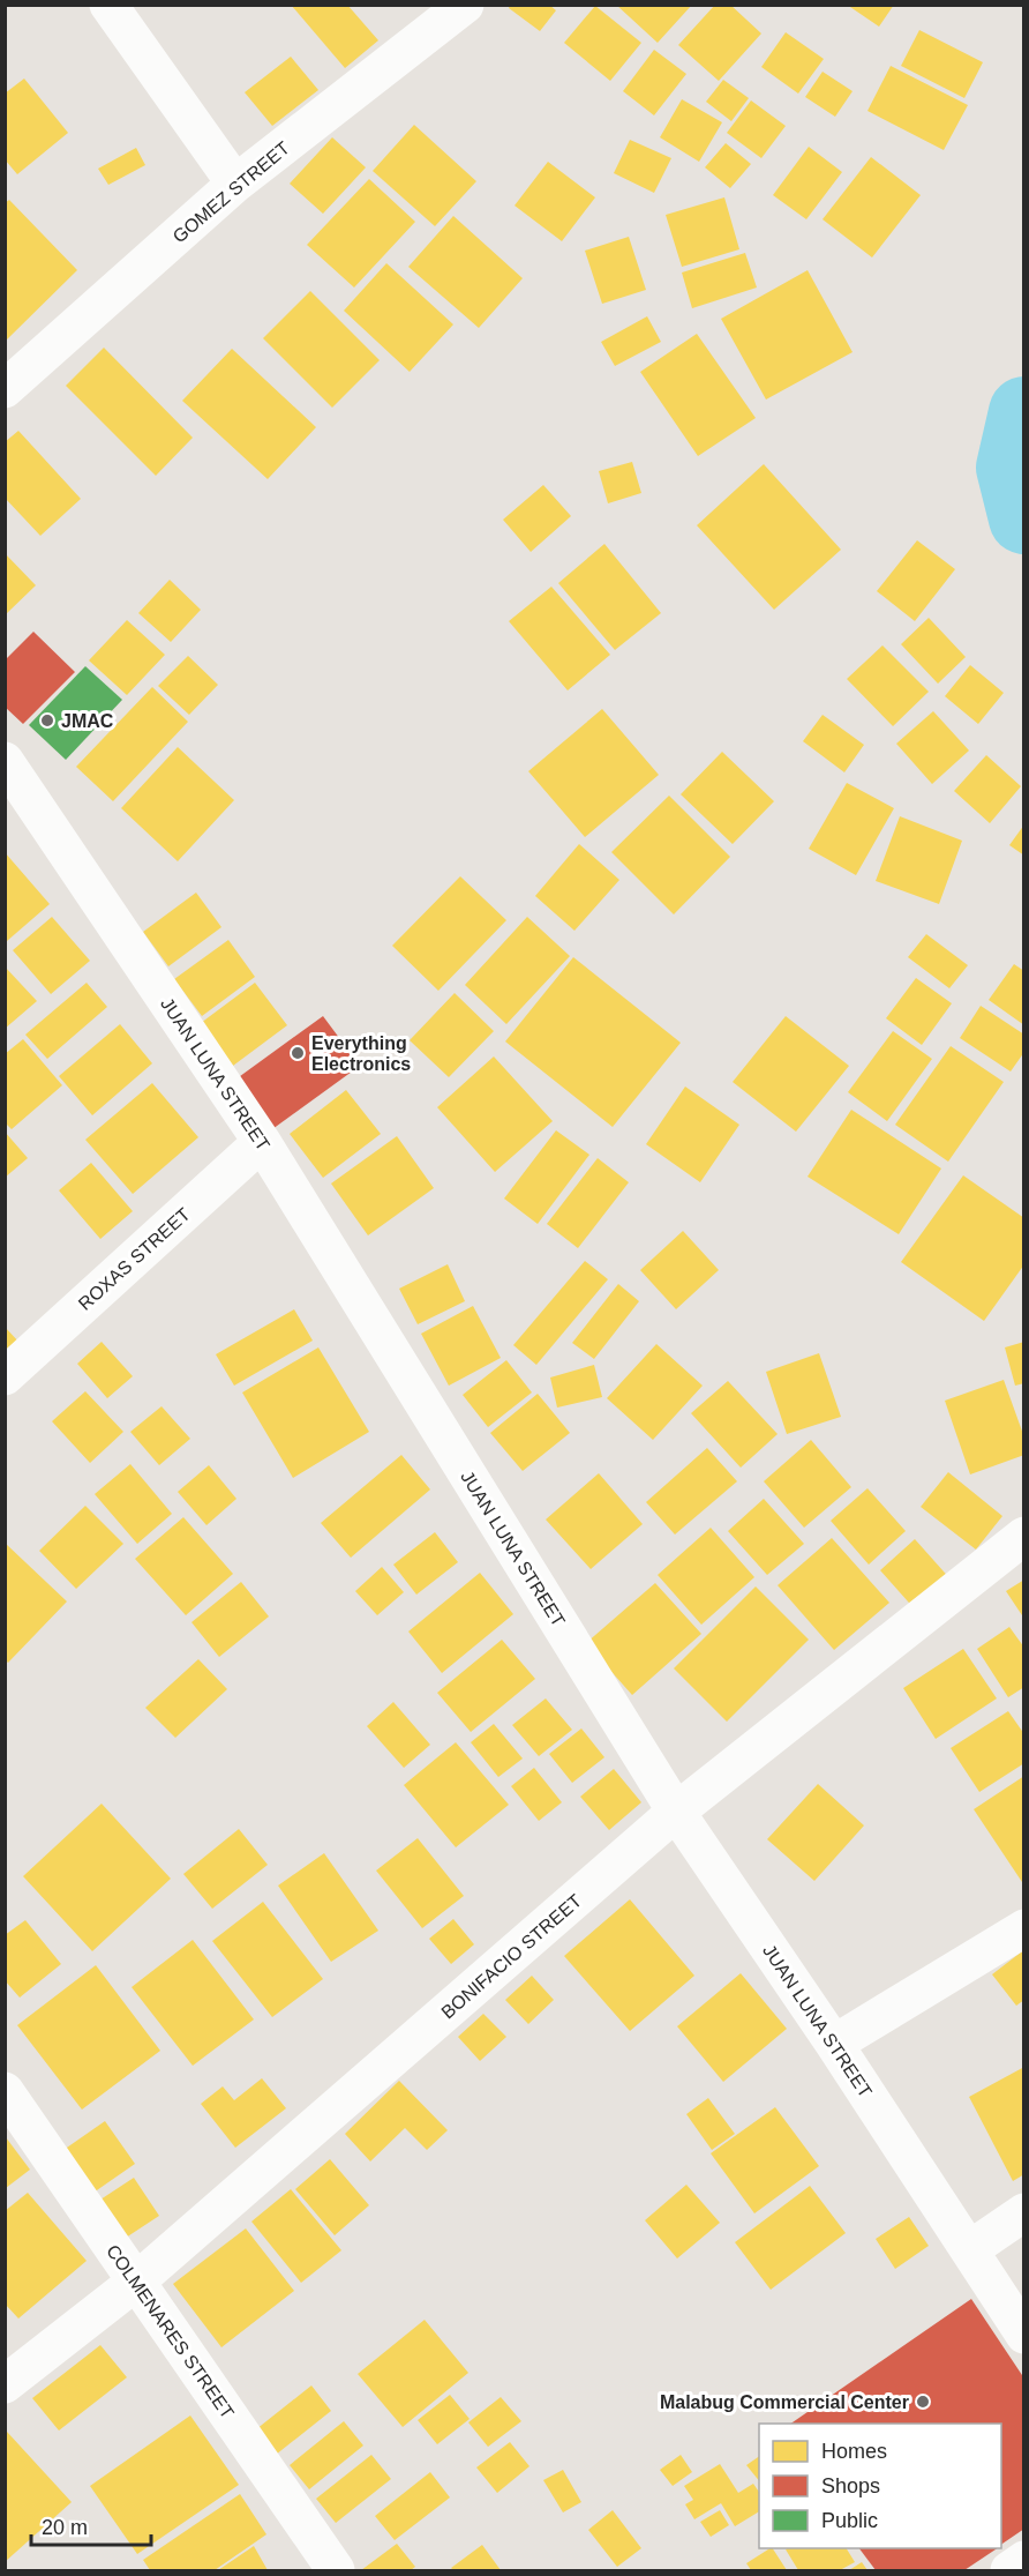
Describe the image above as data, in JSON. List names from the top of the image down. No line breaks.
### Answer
{"streets":{"street":["GOMEZ STREET","JUAN LUNA STREET","ROXAS STREET","BONIFACIO STREET","COLMENARES STREET"]},"crossings":[["JUAN LUNA STREET","ROXAS STREET"],["JUAN LUNA STREET","BONIFACIO STREET"],["BONIFACIO STREET","COLMENARES STREET"]],"places":["JMAC","Everything Electronics","Malabug Commercial Center"],"legend":["Homes","Shops","Public"],"scale_bar":"20 m"}
